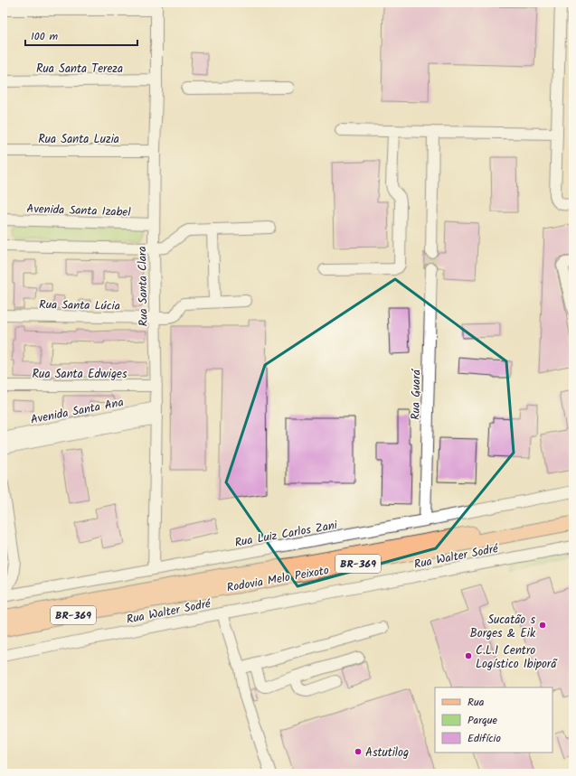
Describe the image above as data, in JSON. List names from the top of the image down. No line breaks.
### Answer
{"streets":{"main road":["BR-369","Rodovia Melo Peixoto"],"street":["Rua Santa Tereza","Rua Santa Luzia","Avenida Santa Izabel","Rua Santa Clara","Rua Santa Lúcia","Rua Santa Edwiges","Rua Guará","Avenida Santa Ana","Rua Luiz Carlos Zani","Rua Walter Sodré"]},"crossings":[["Rua Santa Tereza","Rua Santa Clara"],["Rua Santa Luzia","Rua Santa Clara"],["Avenida Santa Izabel","Rua Santa Clara"],["Rua Santa Clara","Rua Santa Lúcia"],["Rua Santa Clara","Rua Santa Edwiges"],["Rua Santa Clara","Avenida Santa Ana"],["Rua Santa Clara","Rua Luiz Carlos Zani"],["Rua Guará","Rua Luiz Carlos Zani"]],"places":["Sucatão s Borges & Eik","C.L.I Centro Logístico Ibiporã","Astutilog"],"legend":["Rua","Parque","Edifício"],"scale_bar":"100 m"}
